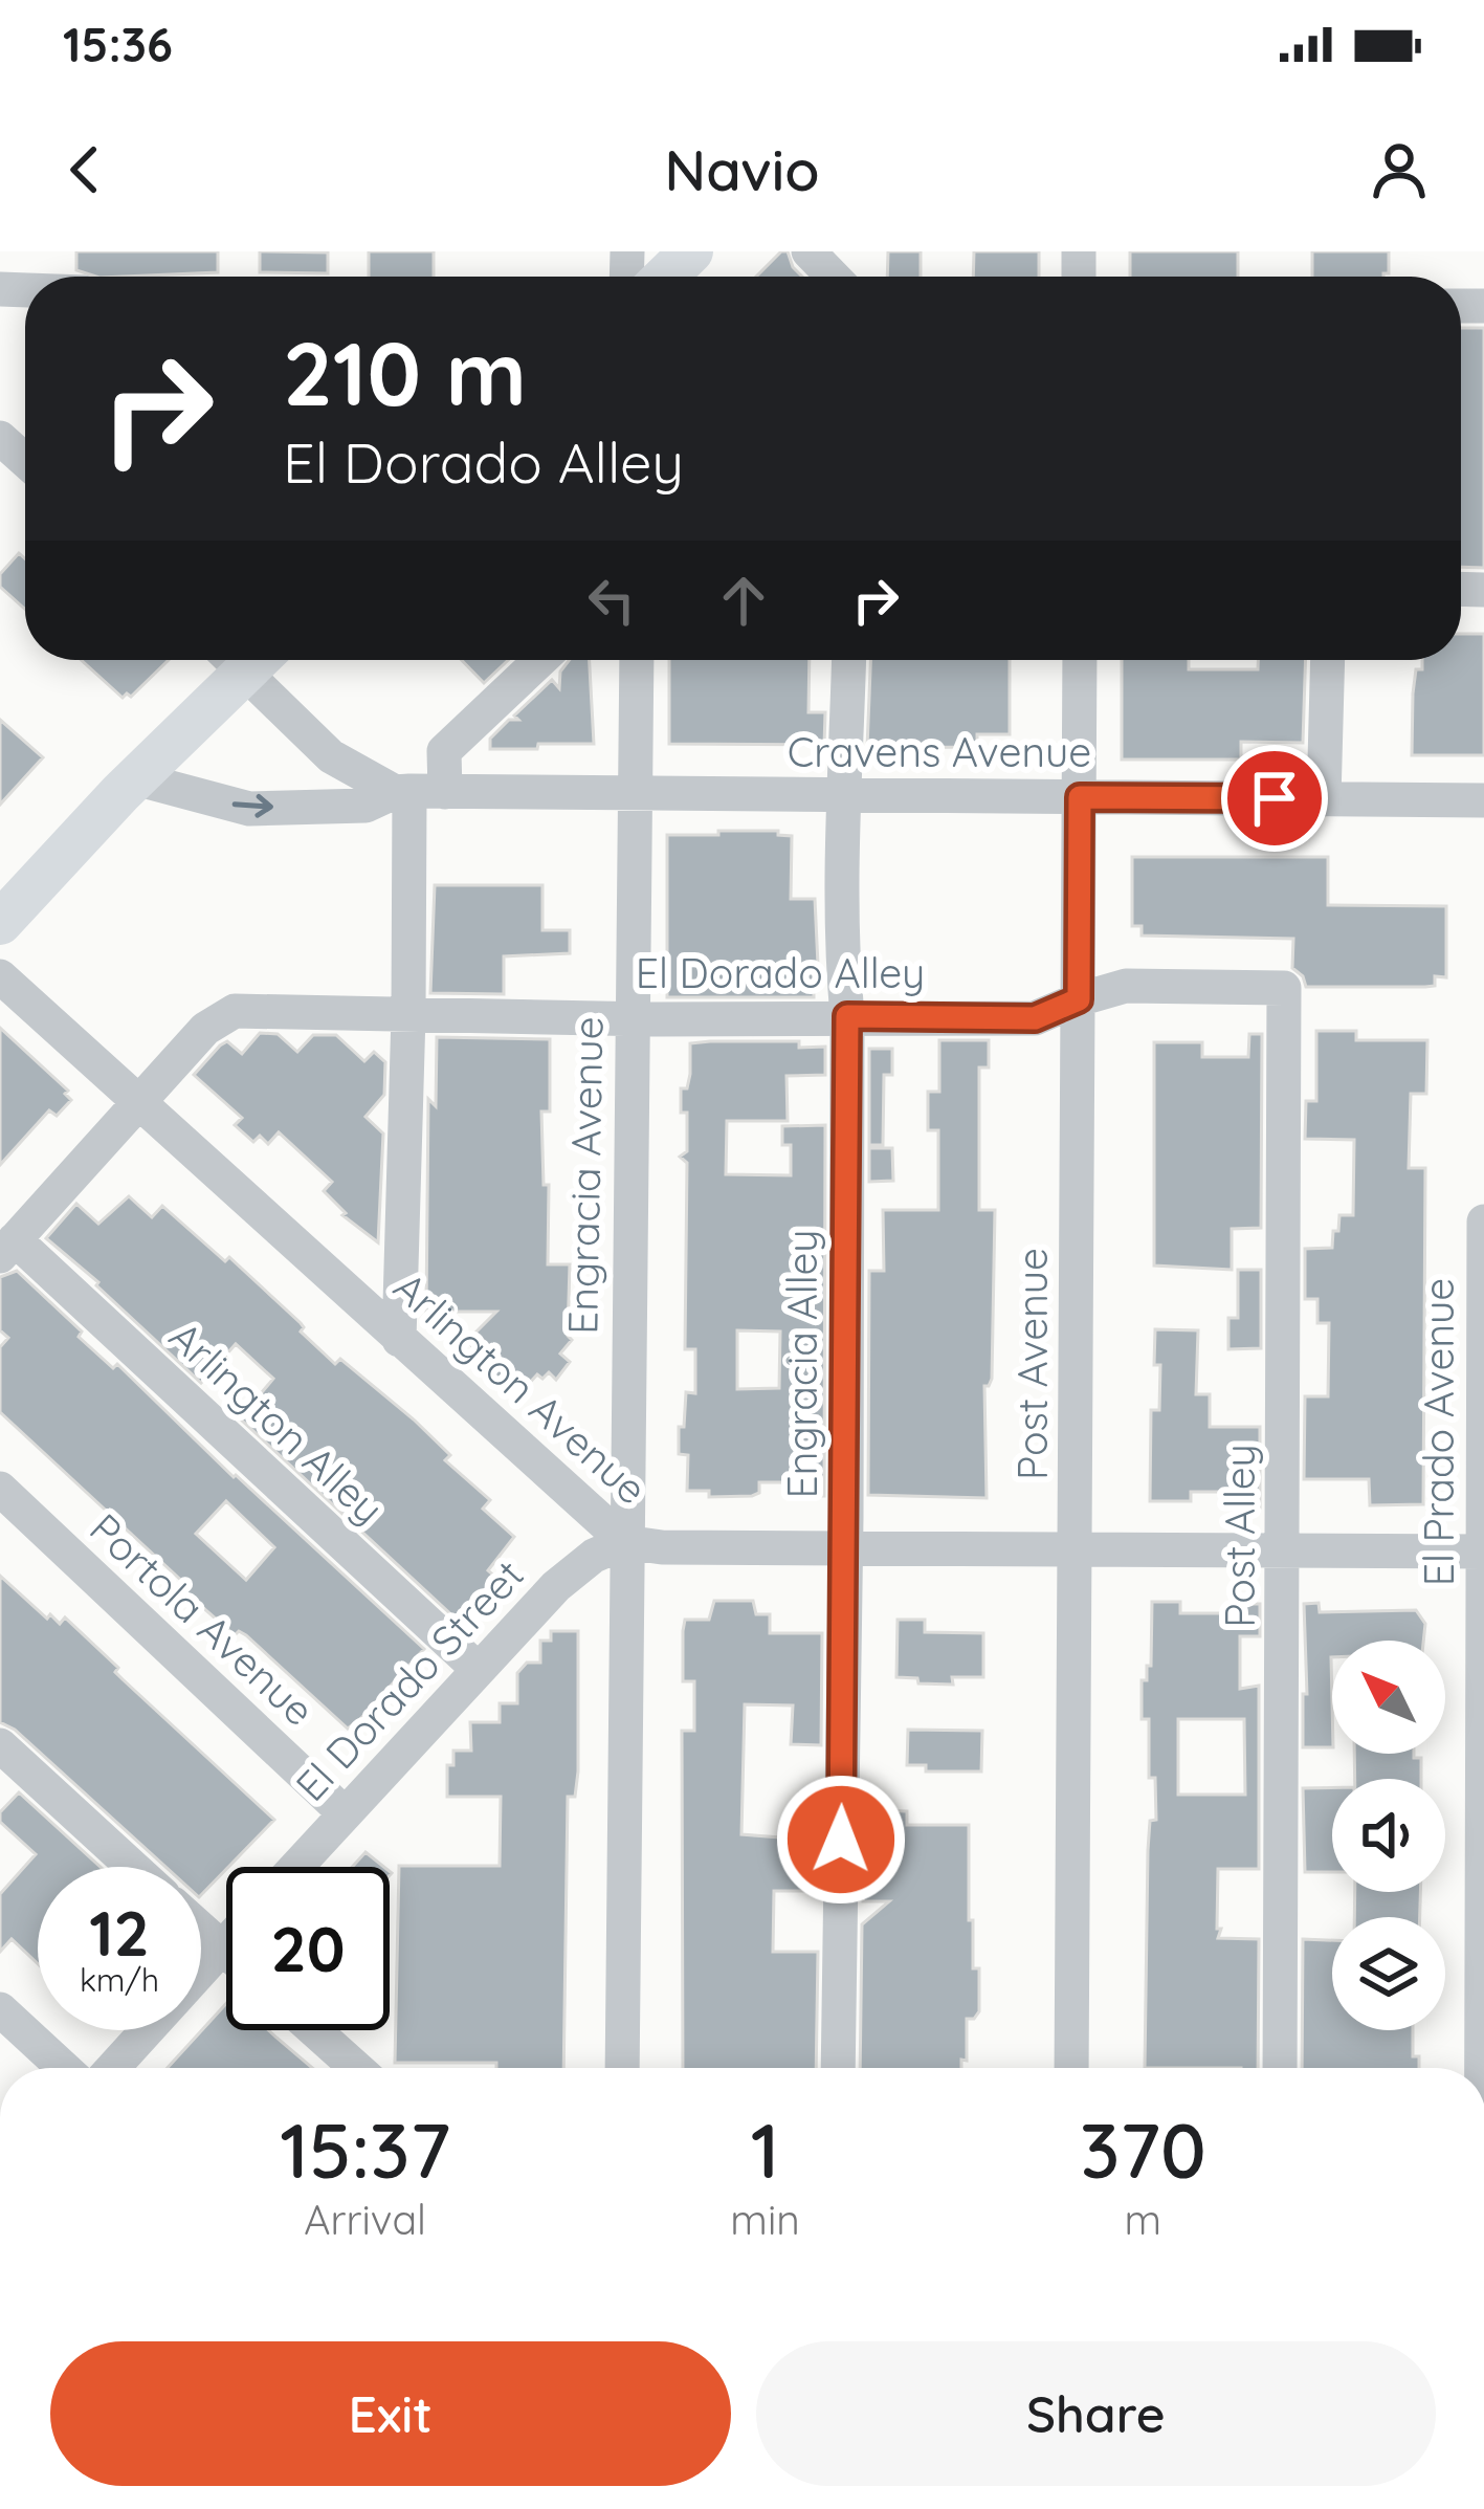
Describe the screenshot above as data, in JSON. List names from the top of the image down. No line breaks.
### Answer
{"streets":{"street":["Cravens Avenue","El Dorado Alley","Engracia Avenue","Engracia Alley","Post Avenue","Arlington Avenue","Arlington Alley","El Prado Avenue","Post Alley","Portola Avenue","El Dorado Street"]},"crossings":[["Cravens Avenue","Engracia Avenue"],["Cravens Avenue","Engracia Alley"],["Cravens Avenue","Post Avenue"],["El Dorado Alley","Engracia Avenue"],["El Dorado Alley","Engracia Alley"],["El Dorado Alley","Post Avenue"],["El Dorado Alley","Arlington Avenue"],["El Dorado Alley","Arlington Alley"],["El Dorado Alley","Post Alley"],["Engracia Avenue","Arlington Avenue"],["Engracia Avenue","El Dorado Street"],["Engracia Alley","Arlington Avenue"],["Post Avenue","Arlington Avenue"],["Arlington Avenue","El Prado Avenue"],["Arlington Avenue","Post Alley"],["Arlington Avenue","El Dorado Street"],["Arlington Alley","El Dorado Street"],["Portola Avenue","El Dorado Street"]],"north":"top left","page":{"status":"15:36","header":"Navio","turn":["210 m","El Dorado Alley"],"speed":"12 km/h","limit":"20","eta":["15:37","Arrival","1","min","370","m"],"buttons":["Exit","Share"]}}
